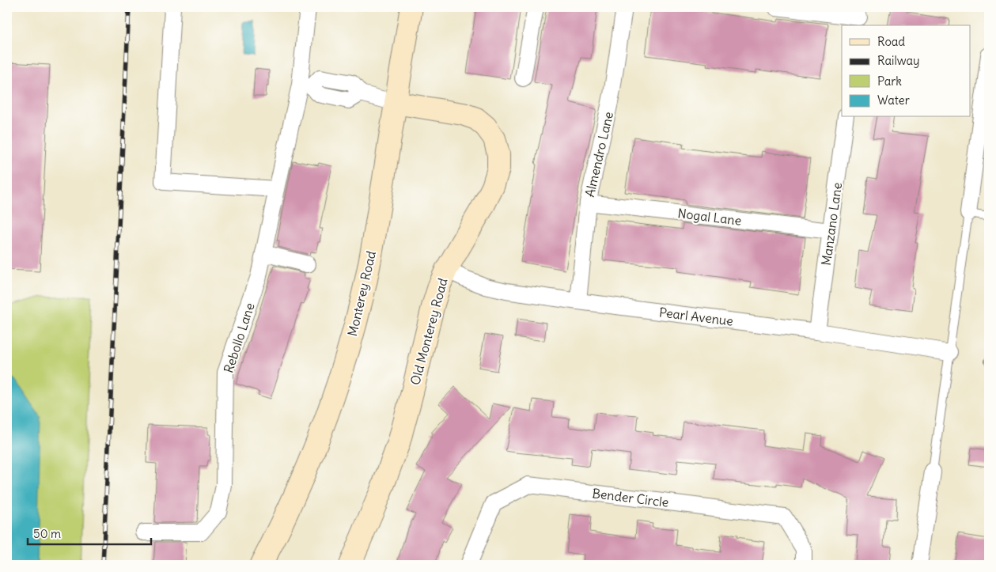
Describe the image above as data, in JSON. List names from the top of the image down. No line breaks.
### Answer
{"streets":{"main road":["Monterey Road","Old Monterey Road"],"street":["Almendro Lane","Nogal Lane","Manzano Lane","Pearl Avenue","Rebollo Lane","Bender Circle"]},"crossings":[["Almendro Lane","Nogal Lane"],["Almendro Lane","Pearl Avenue"],["Nogal Lane","Manzano Lane"],["Manzano Lane","Pearl Avenue"],["Monterey Road","Old Monterey Road"],["Pearl Avenue","Old Monterey Road"]],"legend":["Road","Railway","Park","Water"],"scale_bar":"50 m"}
